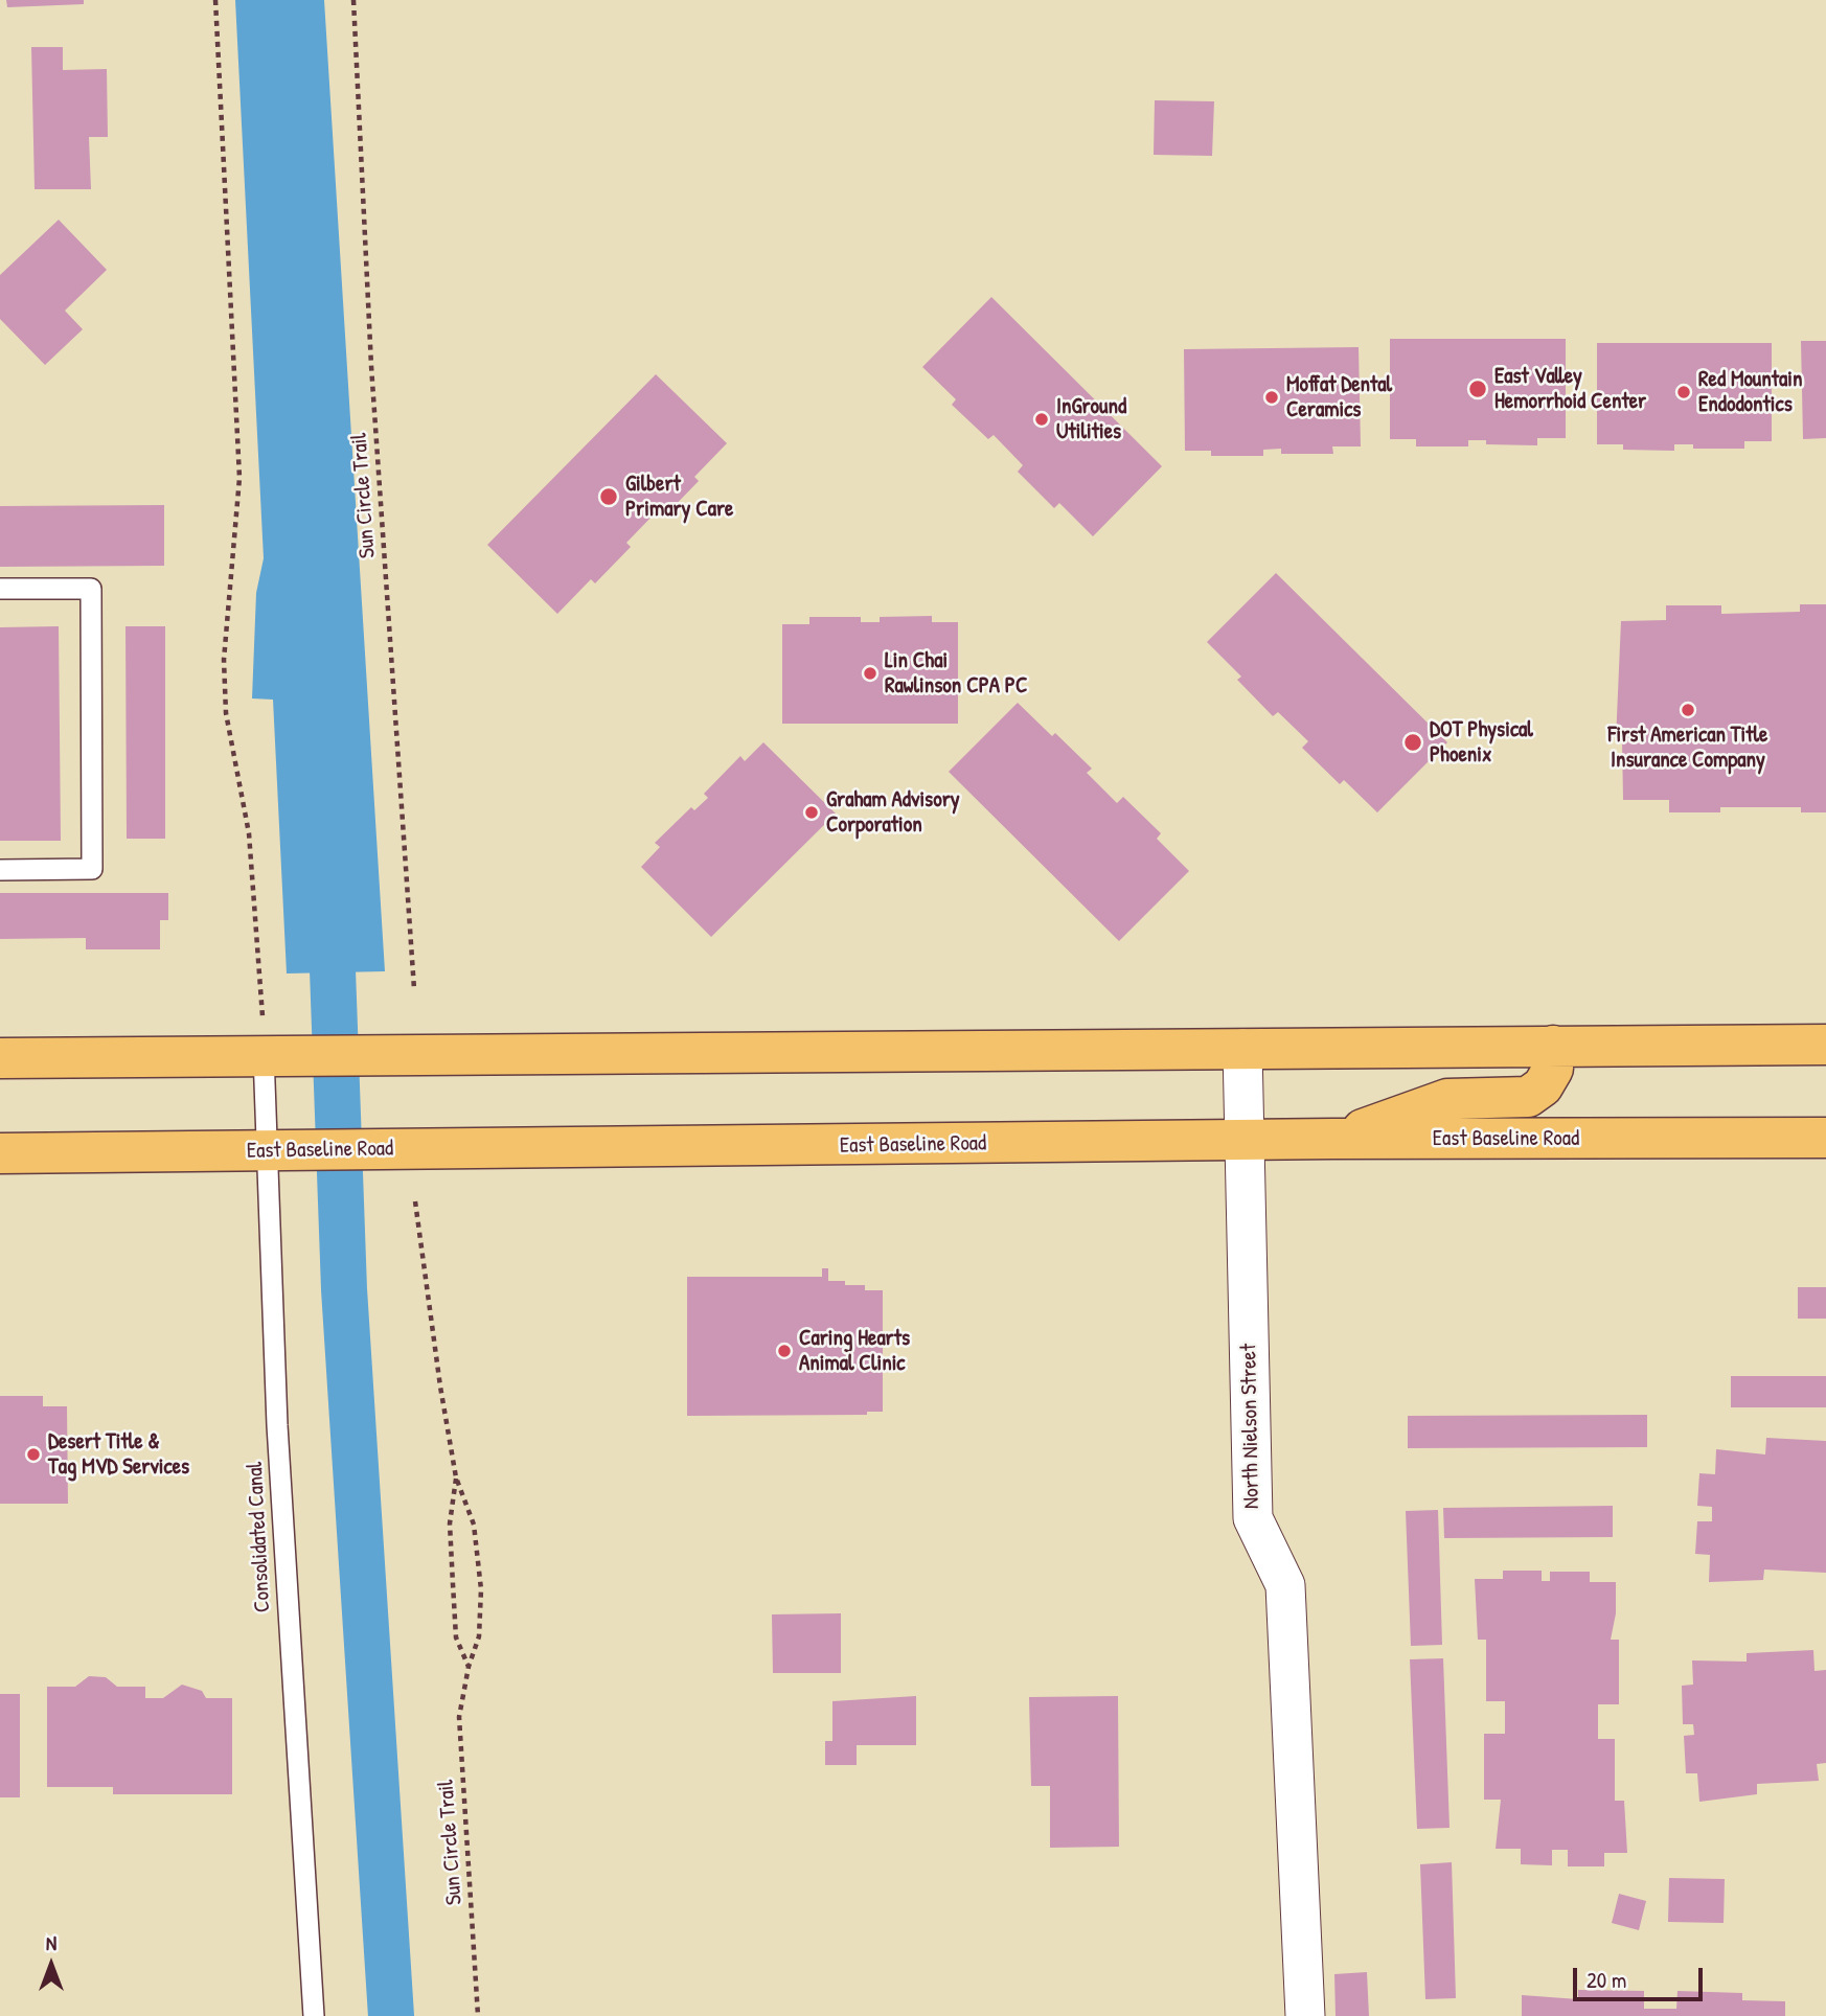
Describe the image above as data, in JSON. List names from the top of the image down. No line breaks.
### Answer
{"streets":{"main road":["East Baseline Road"],"street":["North Nielson Street"],"lane":["Consolidated Canal"],"path":["Sun Circle Trail"]},"crossings":[["East Baseline Road","North Nielson Street"],["East Baseline Road","Consolidated Canal"]],"places":["East Valley Hemorrhoid Center","Red Mountain Endodontics","Moffat Dental Ceramics","InGround Utilities","Gilbert Primary Care","Lin Chai Rawlinson CPA PC","First American Title Insurance Company","DOT Physical Phoenix","Graham Advisory Corporation","Caring Hearts Animal Clinic","Desert Title & Tag MVD Services"],"scale_bar":"20 m","north":"top"}
